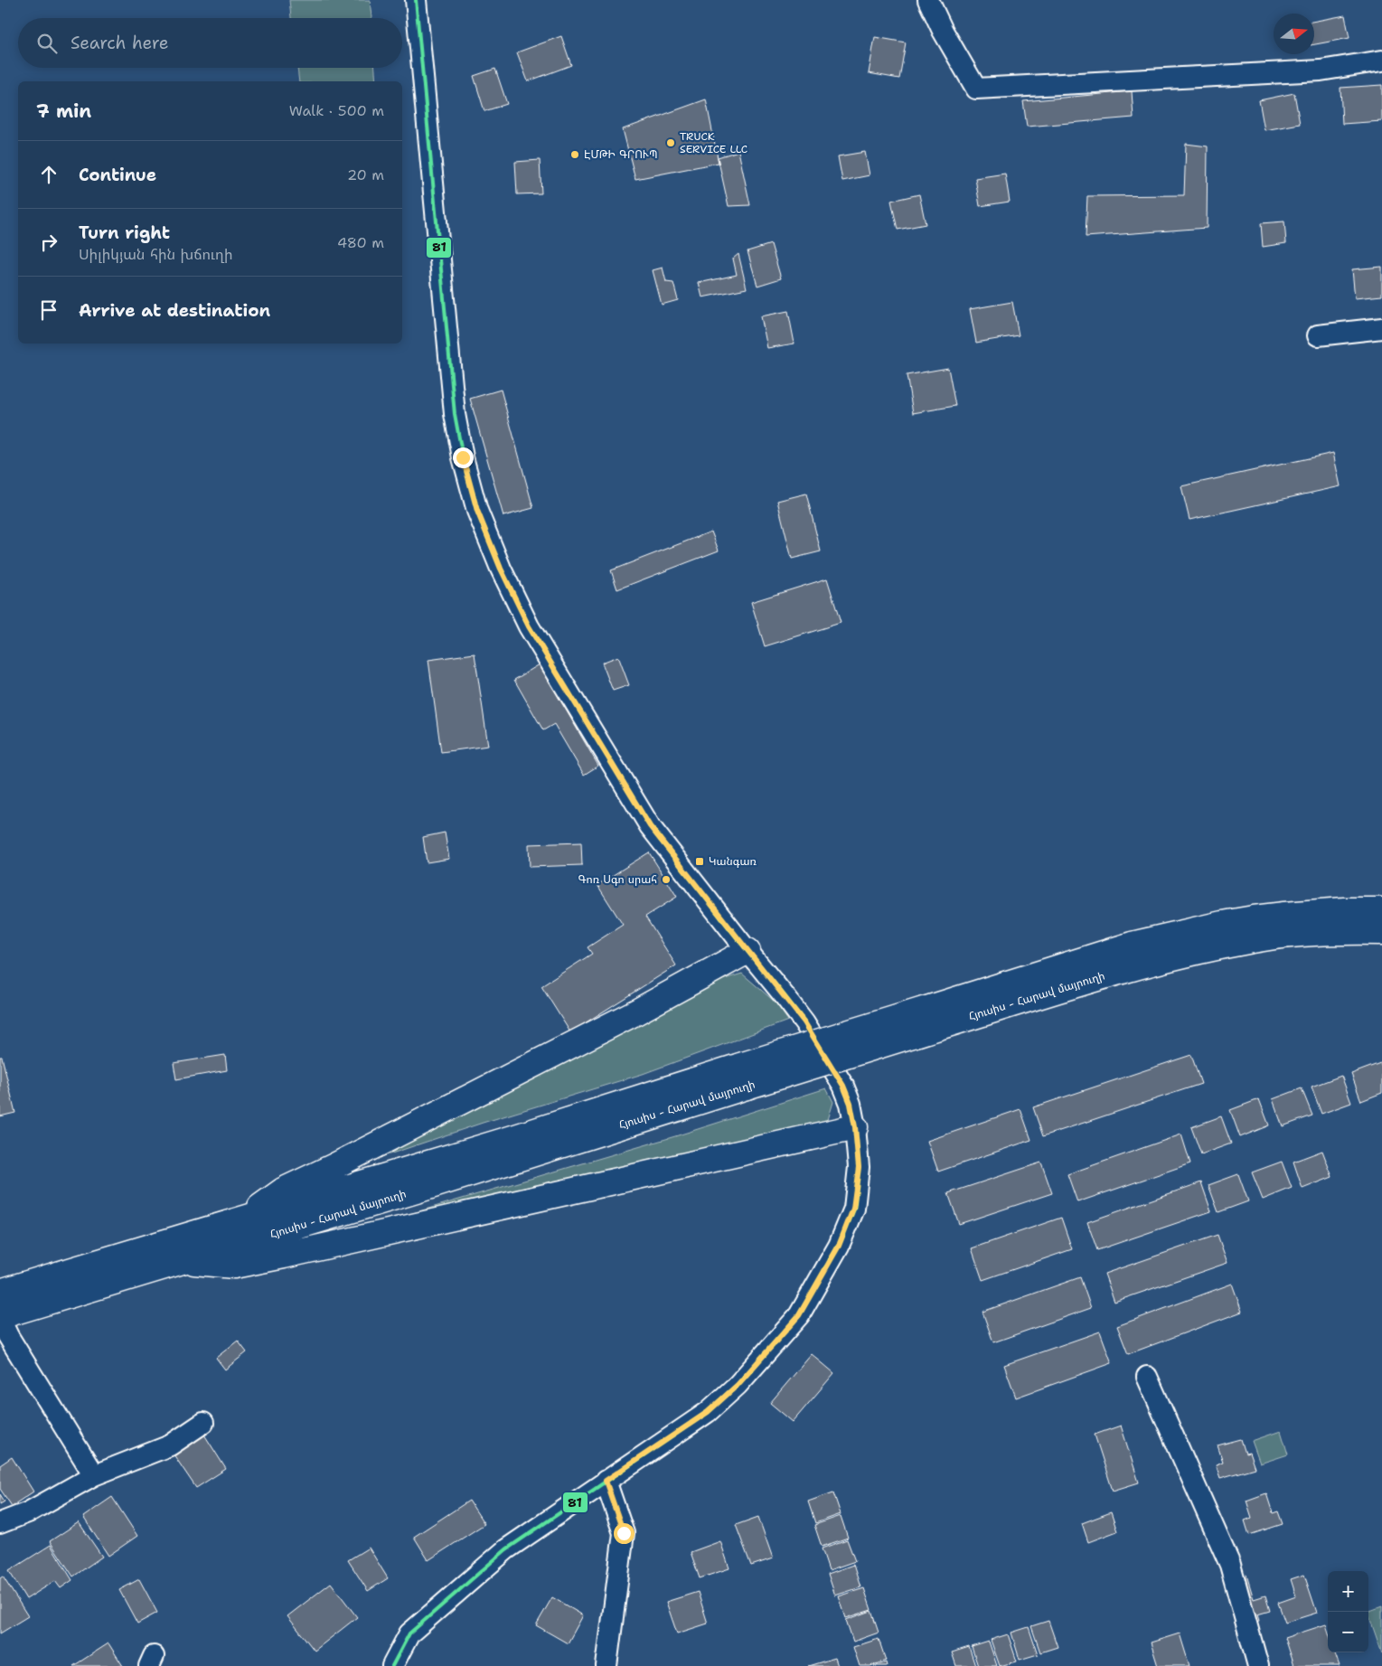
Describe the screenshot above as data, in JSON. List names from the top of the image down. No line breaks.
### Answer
{"streets":{"highway":["Հյուսիս - Հարավ մայրուղի"]},"places":{"other":["TRUCK SERVICE LLC","ԷՄԹԻ ԳՐՈՒՊ","Գոռ Սգո սրահ"],"transit":["Կանգառ"]},"lines":["transit line 81"],"north":"right","page":{"search":"Search here","heading":["7 min","Walk · 500 m"],"list":[["Continue","20 m"],["Turn right","Սիլիկյան հին խճուղի","480 m"],"Arrive at destination"],"map_buttons":["+","−"]}}
